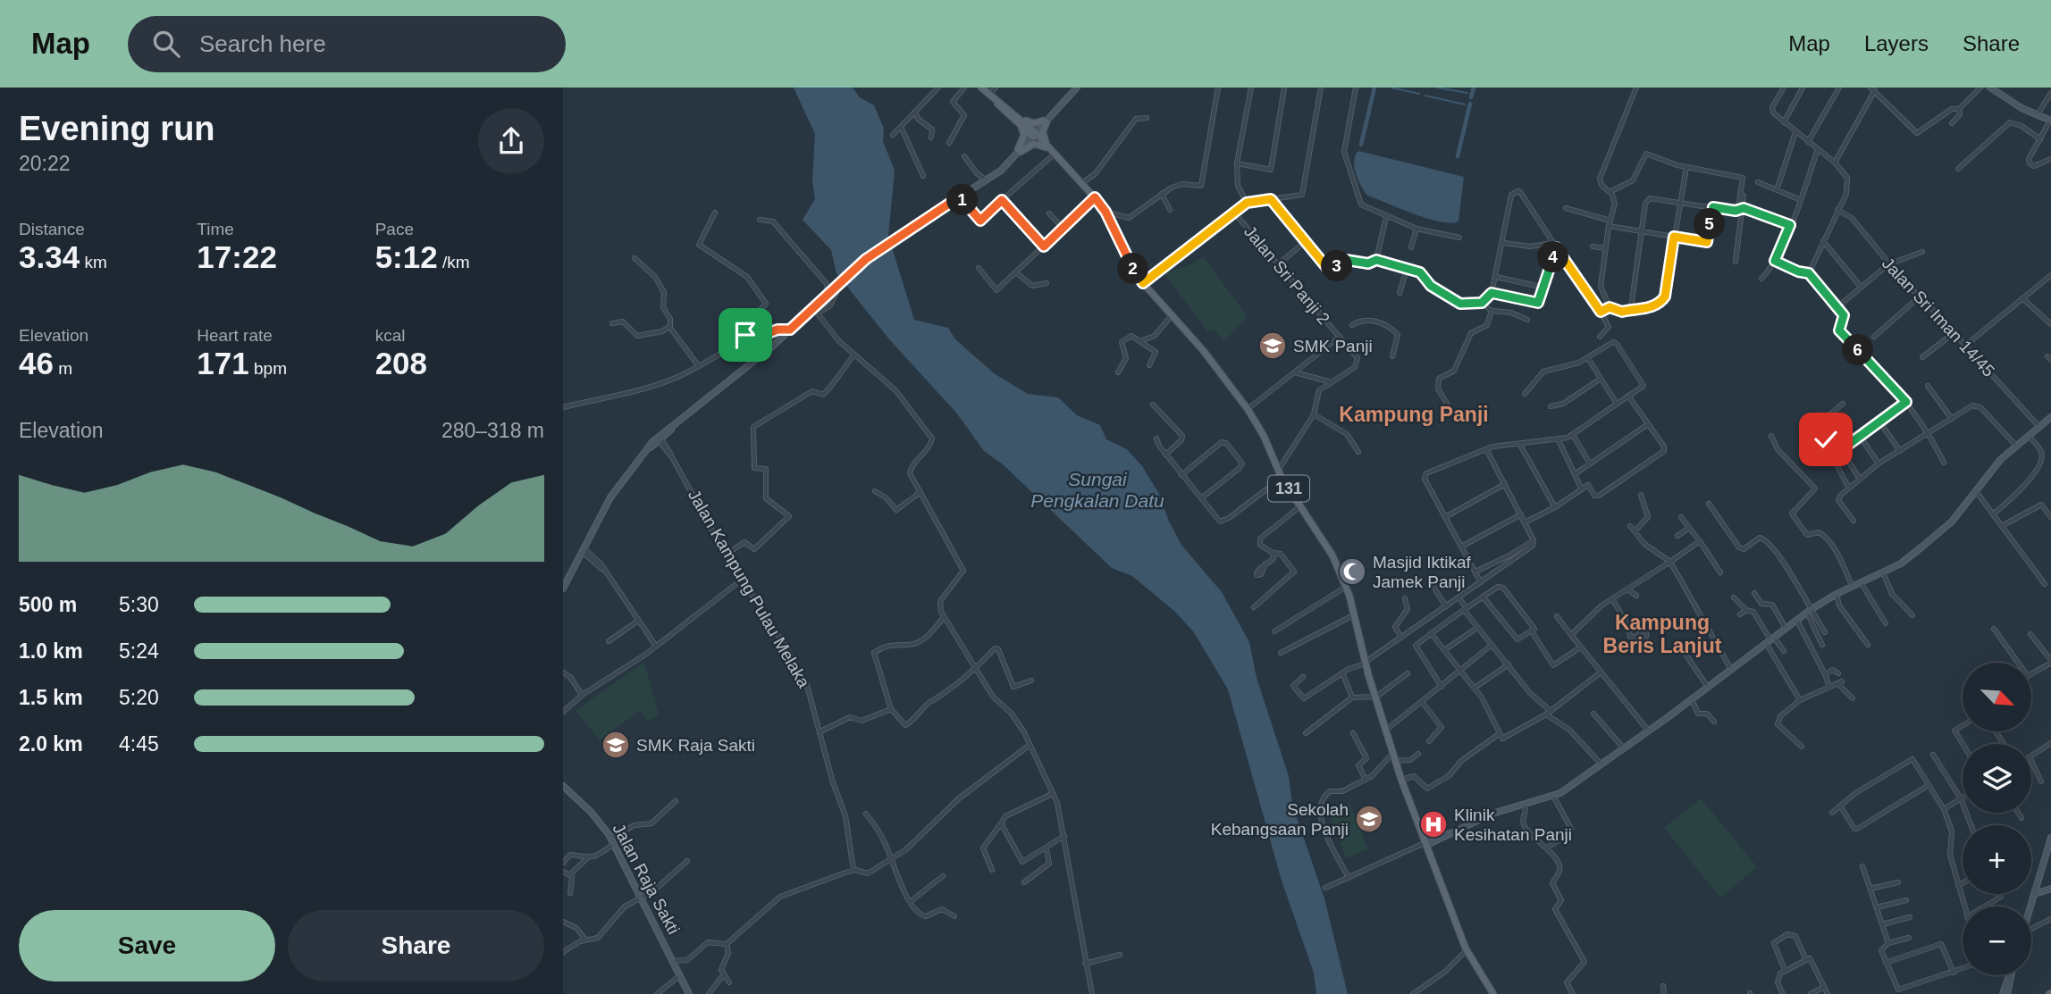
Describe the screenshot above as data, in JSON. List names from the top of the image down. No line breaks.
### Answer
{"streets":{"main road":["131","Jalan Raja Sakti"],"street":["Jalan Sri Panji 2","Jalan Sri Iman 14/45","Jalan Kampung Pulau Melaka"]},"districts":["Kampung Panji","Kampung Beris Lanjut"],"water":["Sungai Pengkalan Datu"],"places":{"school or university":["SMK Panji","SMK Raja Sakti","Sekolah Kebangsaan Panji"],"mosque":["Masjid Iktikaf Jamek Panji"],"hospital":["Klinik Kesihatan Panji"]},"north":"bottom right","page":{"header":"Map","search":"Search here","nav":["Map","Layers","Share"],"heading":["Evening run","20:22"],"pins":["1","5","4","3","2","6"],"stats":[["Distance","3.34 km"],["Time","17:22"],["Pace","5:12 /km"],["Elevation","46 m"],["Heart rate","171 bpm"],["kcal","208"]],"chart":["Elevation","280–318 m"],"list":[{"name":"500 m","note":"5:30"},{"name":"1.0 km","note":"5:24"},{"name":"1.5 km","note":"5:20"},{"name":"2.0 km","note":"4:45"}],"map_buttons":["+","−"],"buttons":["Save","Share"]}}
